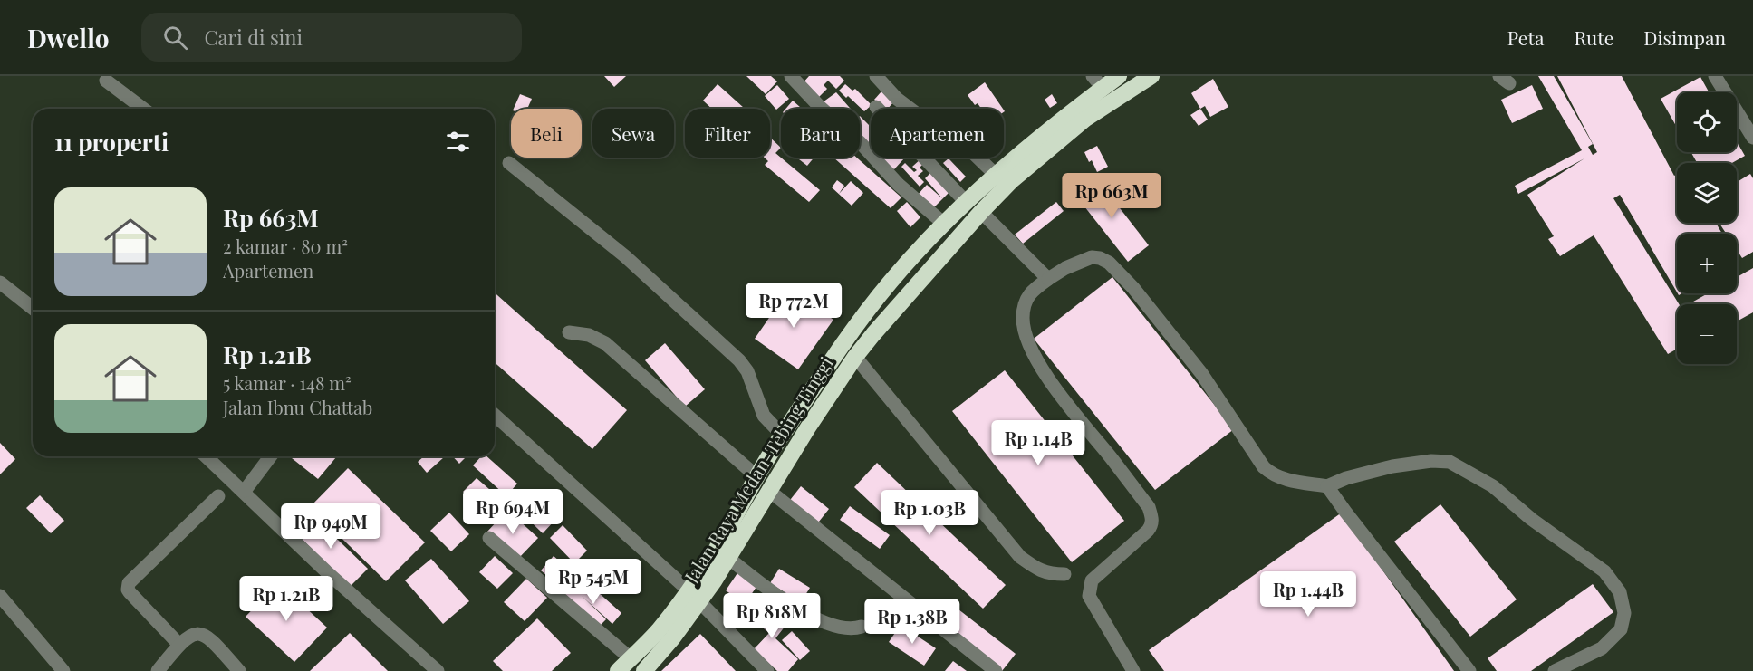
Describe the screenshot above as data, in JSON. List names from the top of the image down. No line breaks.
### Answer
{"streets":{"highway":["Jalan Raya Medan-Tebing Tinggi"]},"page":{"header":"Dwello","search":"Cari di sini","nav":["Peta","Rute","Disimpan"],"map_buttons":["+","−"],"chip":["Beli","Sewa","Filter","Baru","Apartemen"],"heading":"11 properti","price":["Rp 663M","Rp 772M","Rp 1.14B","Rp 694M","Rp 1.03B","Rp 949M","Rp 545M","Rp 1.44B","Rp 1.21B","Rp 818M","Rp 1.38B"],"list":[{"name":"Rp 663M","note":"2 kamar · 80 m² · Apartemen"},{"name":"Rp 1.21B","note":"5 kamar · 148 m² · Jalan Ibnu Chattab"}]}}
